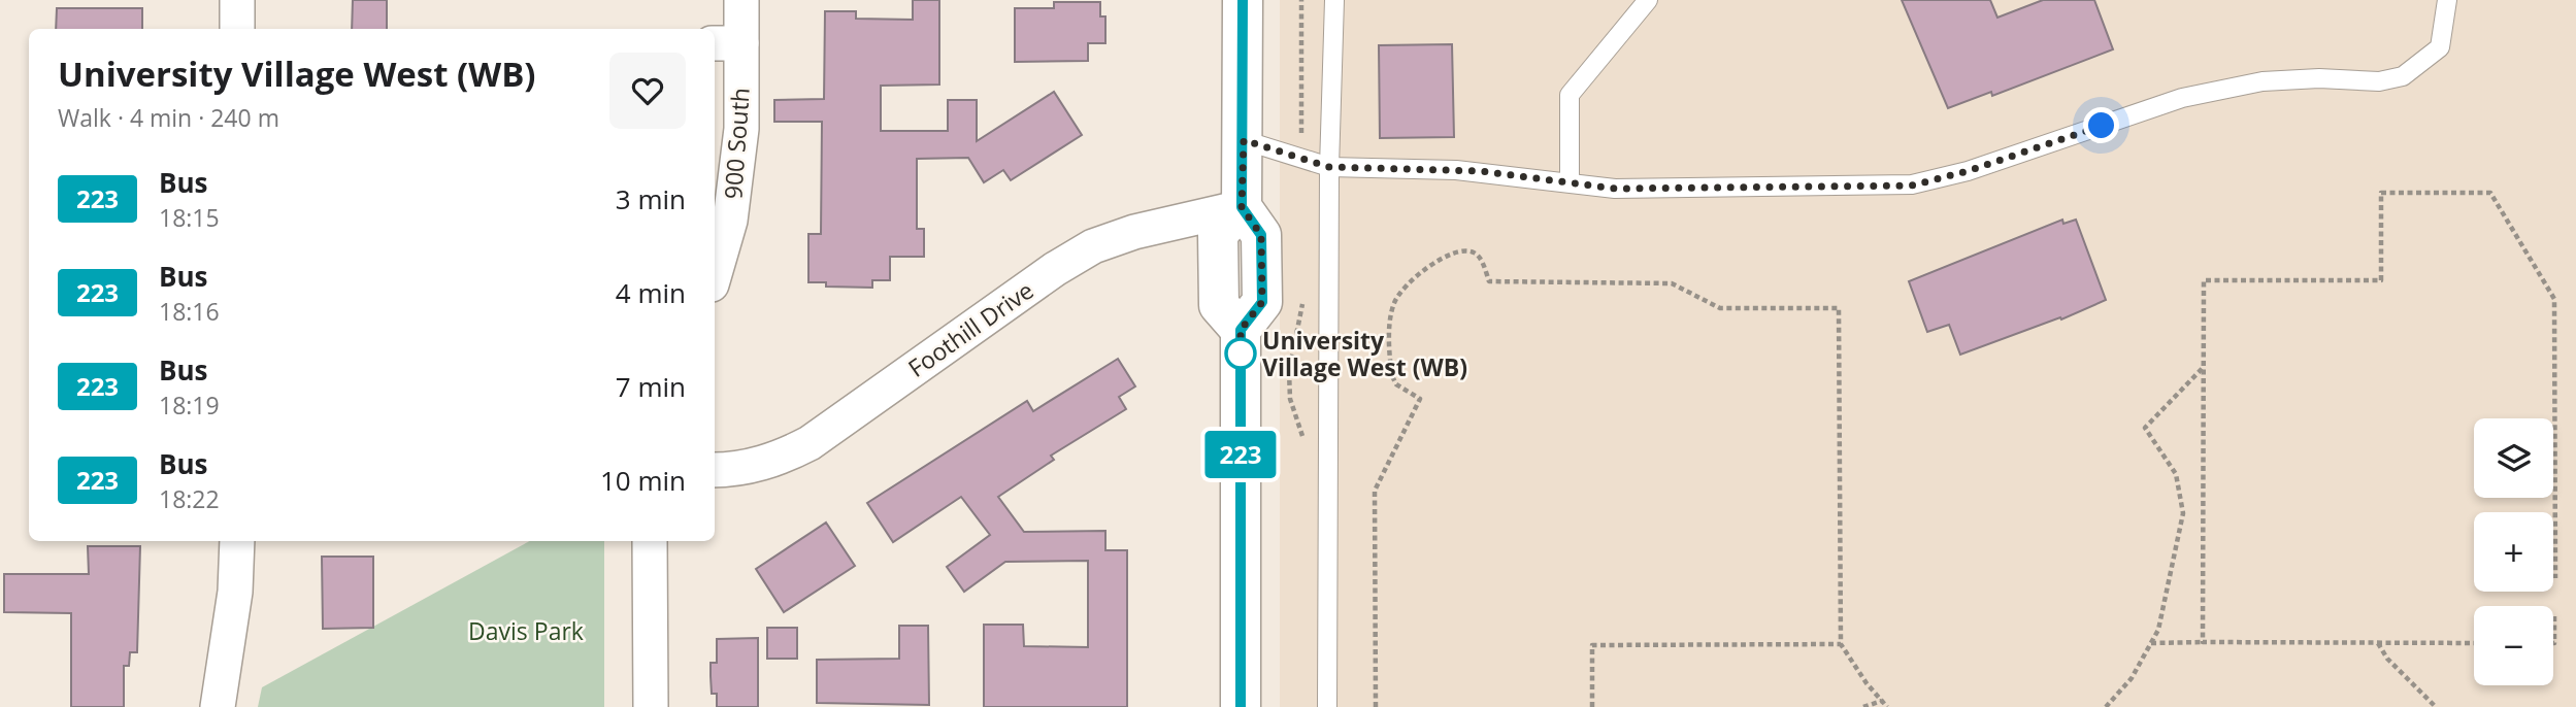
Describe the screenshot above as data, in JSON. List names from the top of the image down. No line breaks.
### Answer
{"streets":{"street":["900 South","Foothill Drive"]},"parks":["Davis Park"],"places":["University Village West (WB)"],"lines":["bus line 223"],"page":{"on_map":"223","heading":["University Village West (WB)","Walk · 4 min · 240 m"],"list":[{"mark":"223","name":"Bus","note":"18:15","value":"3 min"},{"mark":"223","name":"Bus","note":"18:16","value":"4 min"},{"mark":"223","name":"Bus","note":"18:19","value":"7 min"},{"mark":"223","name":"Bus","note":"18:22","value":"10 min"}],"map_buttons":["+","−"]}}
